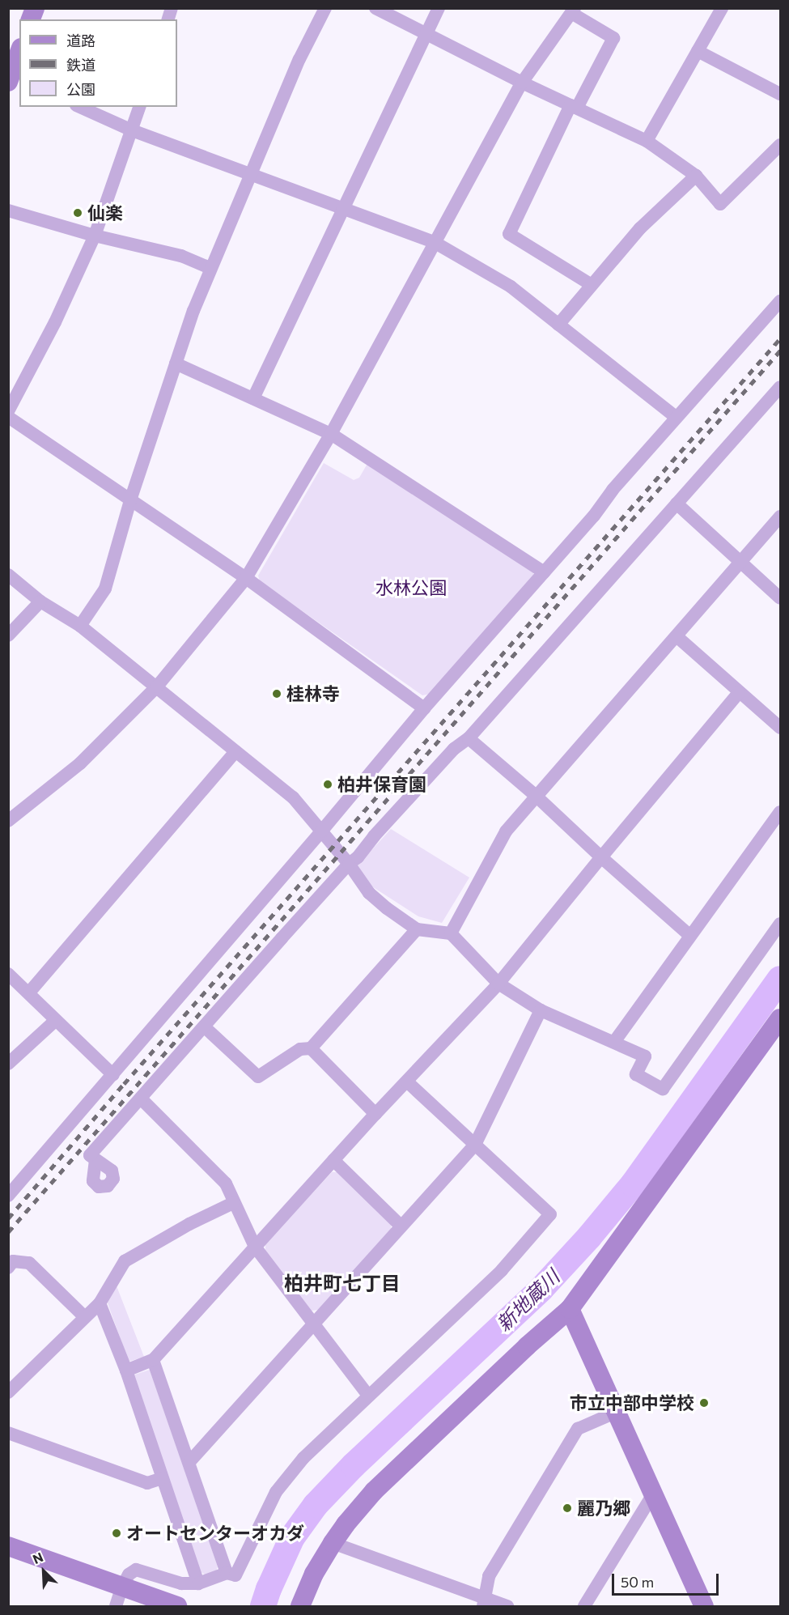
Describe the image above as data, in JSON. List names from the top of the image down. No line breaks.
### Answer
{"districts":["柏井町七丁目"],"water":["新地蔵川"],"parks":["水林公園"],"places":["仙楽","桂林寺","柏井保育園","市立中部中学校","麗乃郷","オートセンターオカダ"],"legend":["道路","鉄道","公園"],"scale_bar":"50 m","north":"top left"}
